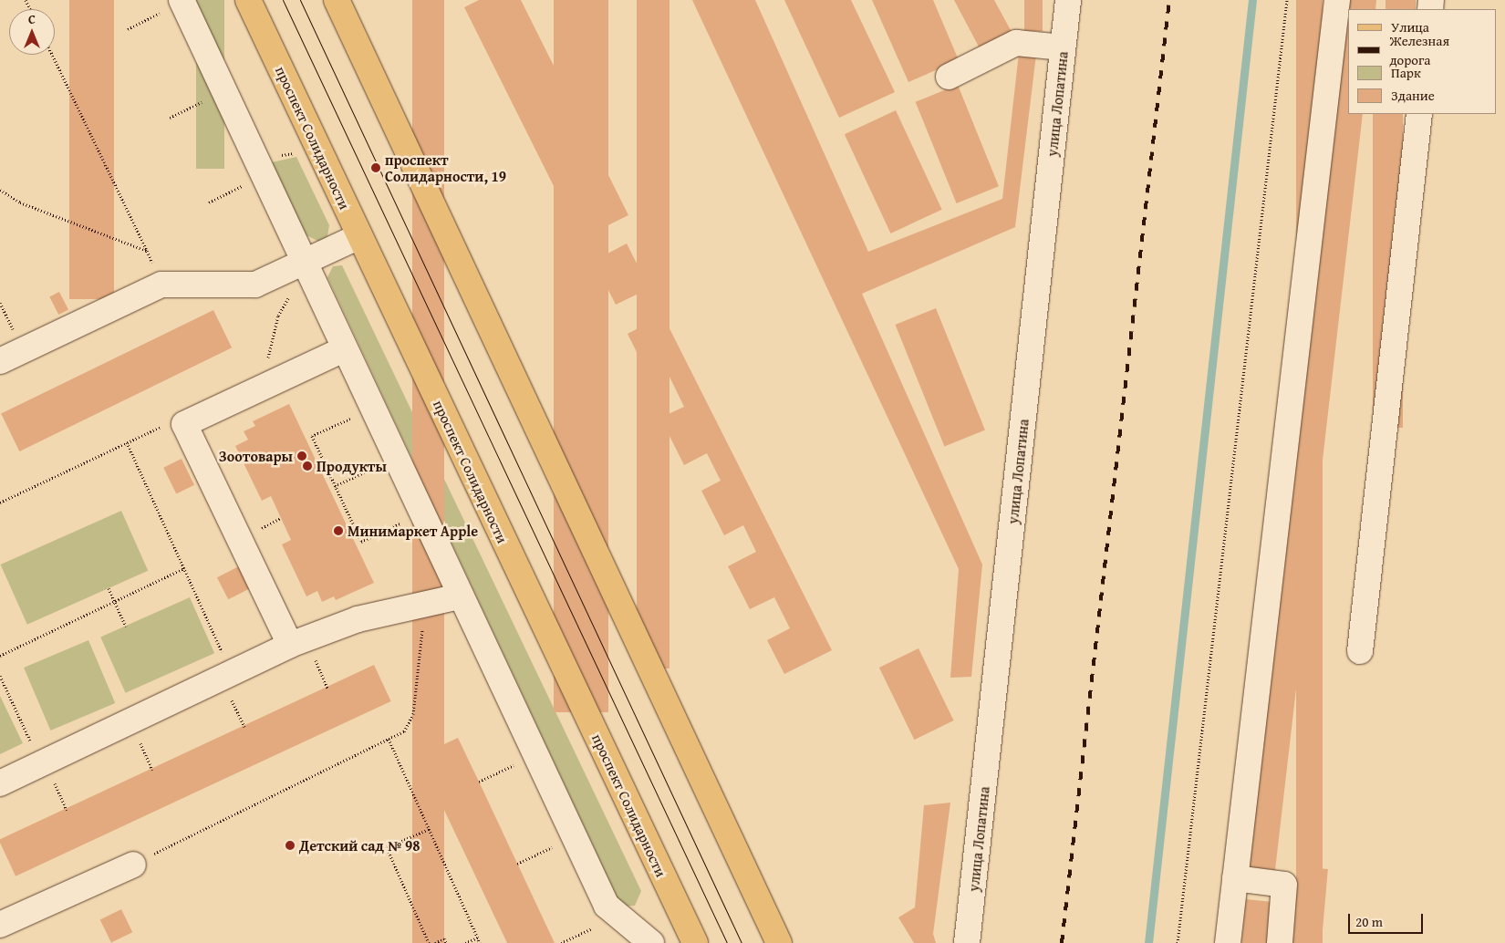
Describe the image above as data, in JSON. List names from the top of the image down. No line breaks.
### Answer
{"streets":{"main road":["проспект Солидарности"],"street":["улица Лопатина"]},"places":["проспект Солидарности, 19","Зоотовары","Продукты","Минимаркет Apple","Детский сад № 98"],"legend":["Улица","Железная дорога","Парк","Здание"],"scale_bar":"20 m","north":"top"}
